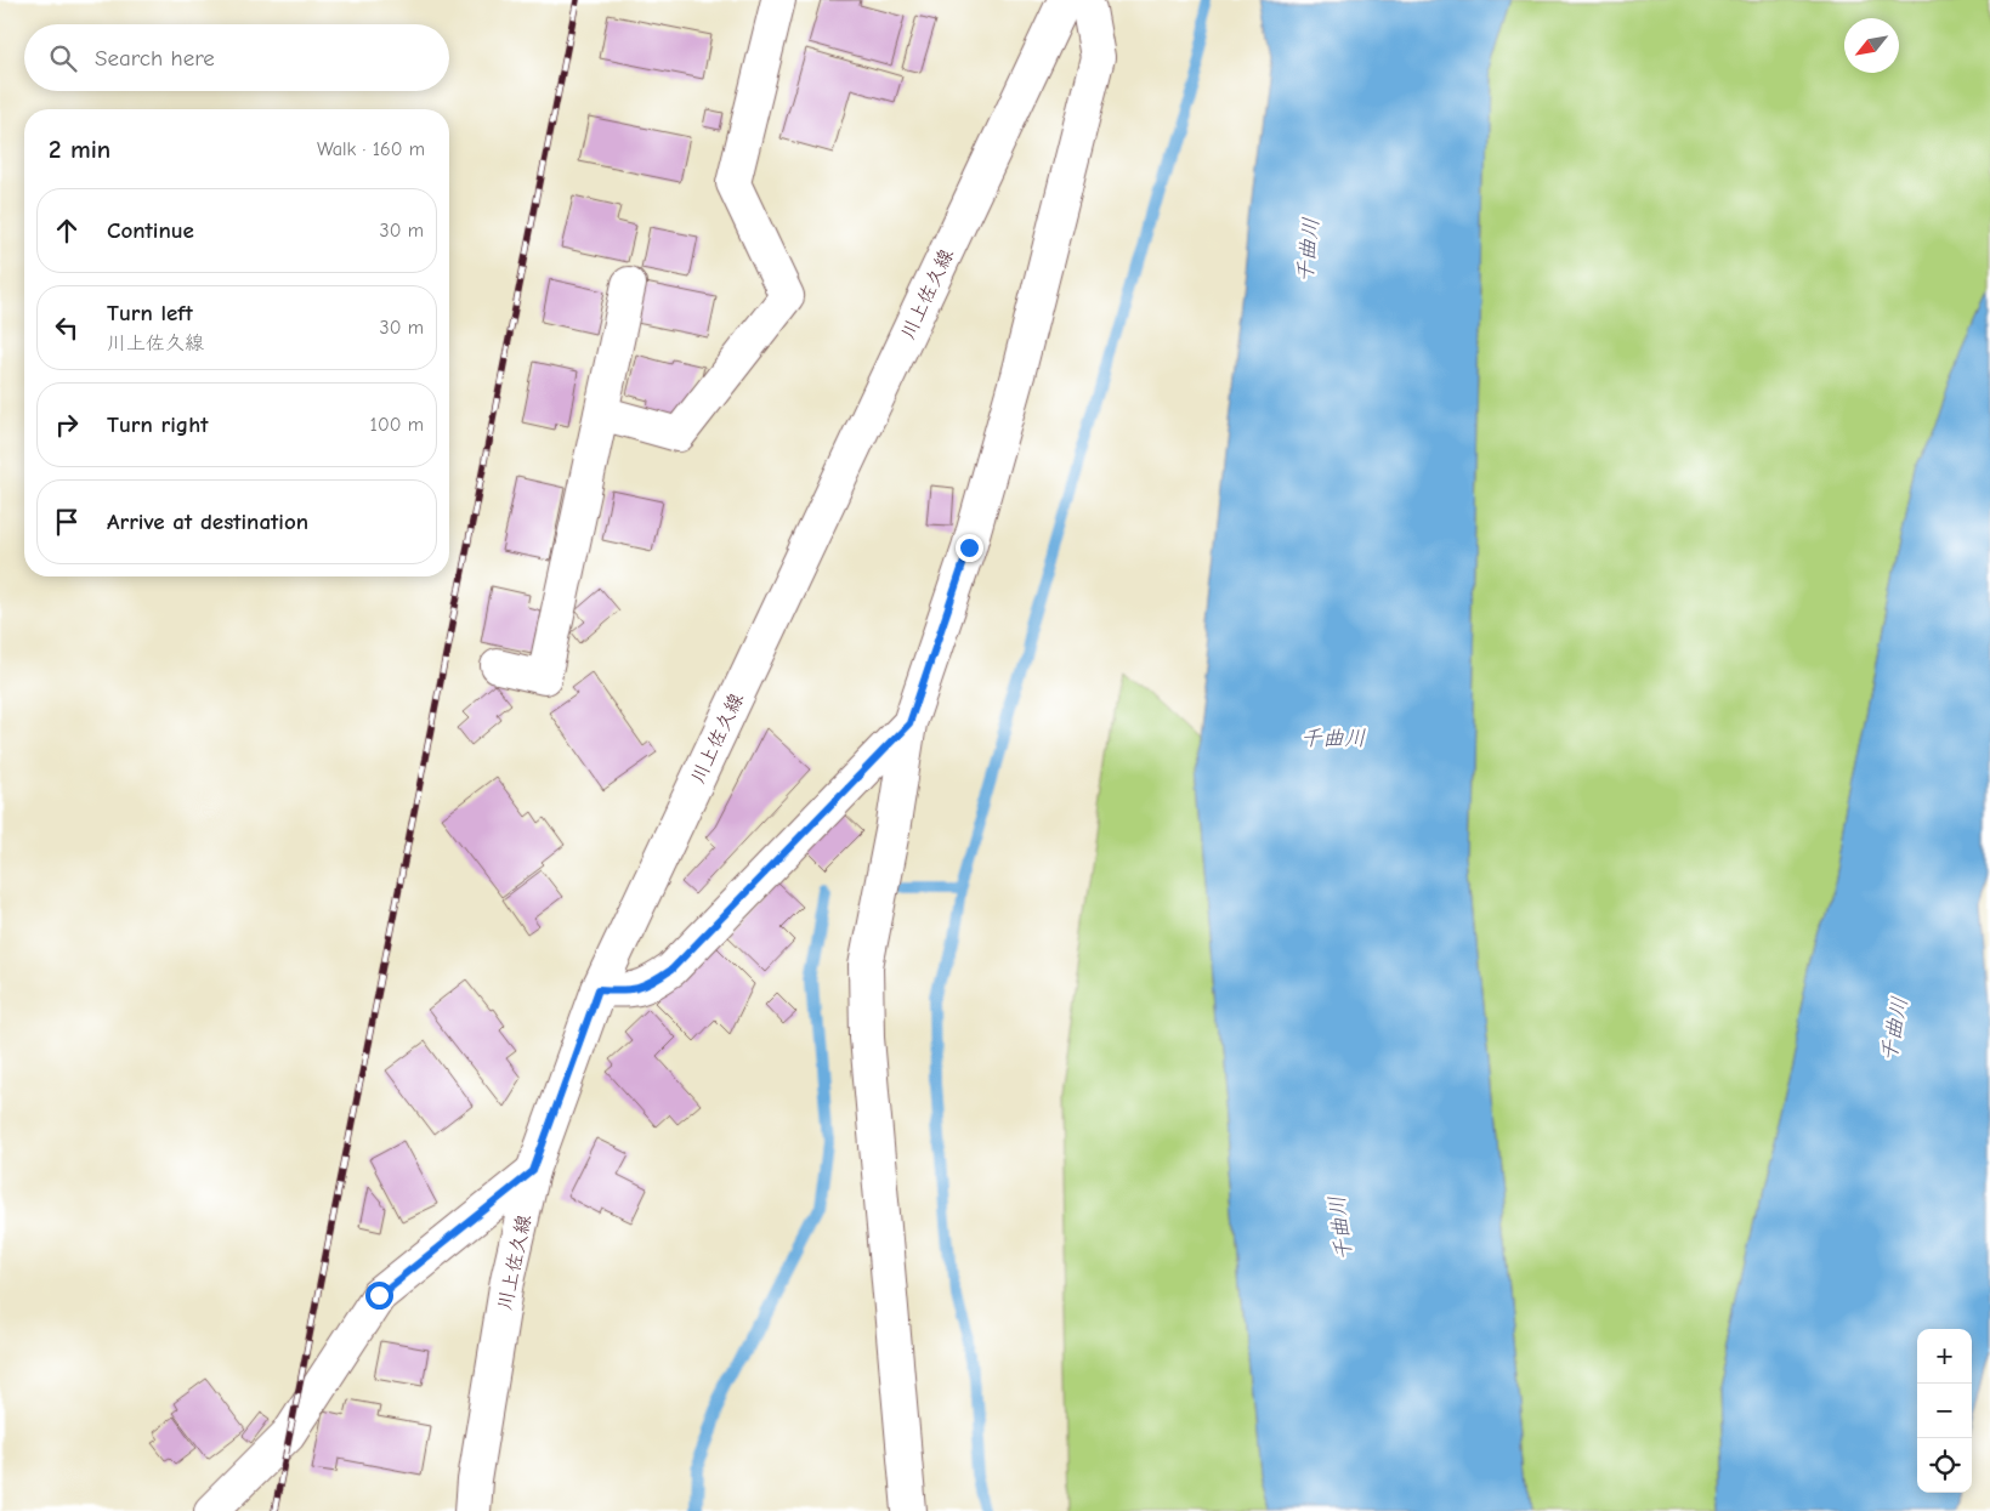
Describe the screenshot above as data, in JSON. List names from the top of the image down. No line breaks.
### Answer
{"streets":{"street":["川上佐久線"]},"water":["千曲川"],"north":"bottom left","page":{"search":"Search here","heading":["2 min","Walk · 160 m"],"list":[["Continue","30 m"],["Turn left","川上佐久線","30 m"],["Turn right","100 m"],"Arrive at destination"],"map_buttons":["+","−"]}}
